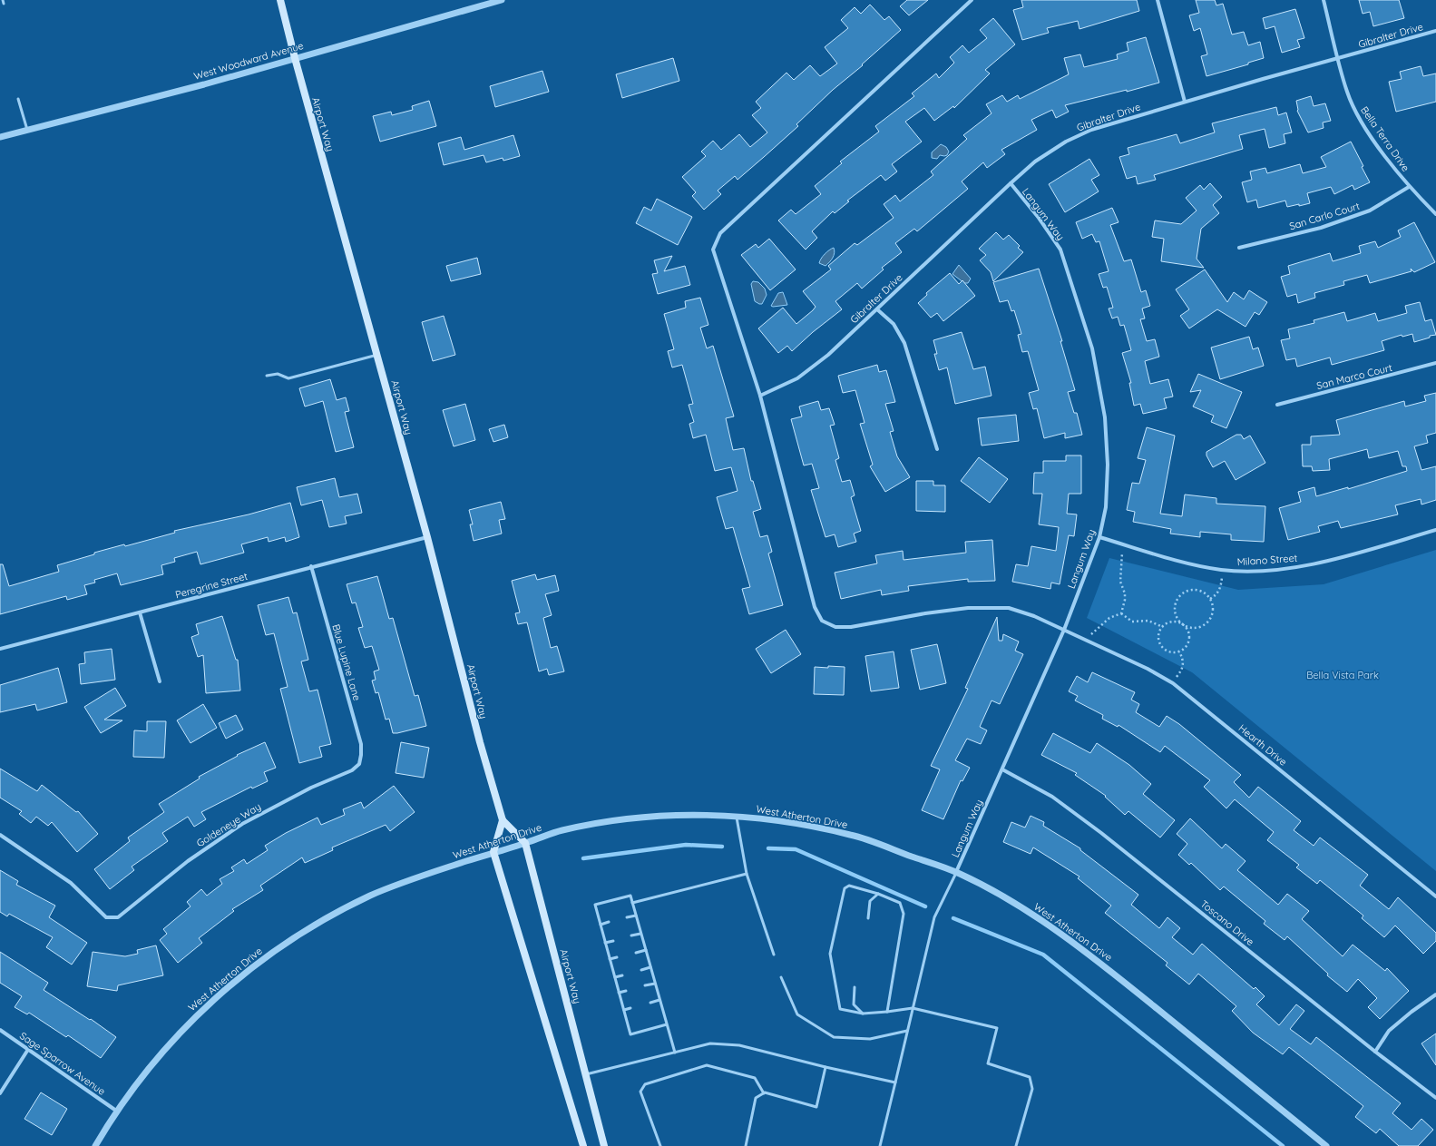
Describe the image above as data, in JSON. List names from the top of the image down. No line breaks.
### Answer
{"streets":{"main road":["Airport Way"],"street":["Gibralter Drive","West Woodward Avenue","Bella Terra Drive","Langum Way","San Carlo Court","San Marco Court","Milano Street","Peregrine Street","Blue Lupine Lane","Hearth Drive","West Atherton Drive","Goldeneye Way","Toscano Drive","Sage Sparrow Avenue"]},"crossings":[["Gibralter Drive","Bella Terra Drive"],["Gibralter Drive","Langum Way"],["Gibralter Drive","Hearth Drive"],["West Woodward Avenue","Airport Way"],["Airport Way","Peregrine Street"],["Airport Way","West Atherton Drive"],["Bella Terra Drive","San Carlo Court"],["Langum Way","Milano Street"],["Langum Way","Hearth Drive"],["Langum Way","West Atherton Drive"],["Langum Way","Toscano Drive"],["Peregrine Street","Blue Lupine Lane"],["Blue Lupine Lane","Goldeneye Way"],["West Atherton Drive","Sage Sparrow Avenue"]],"parks":["Bella Vista Park"]}
